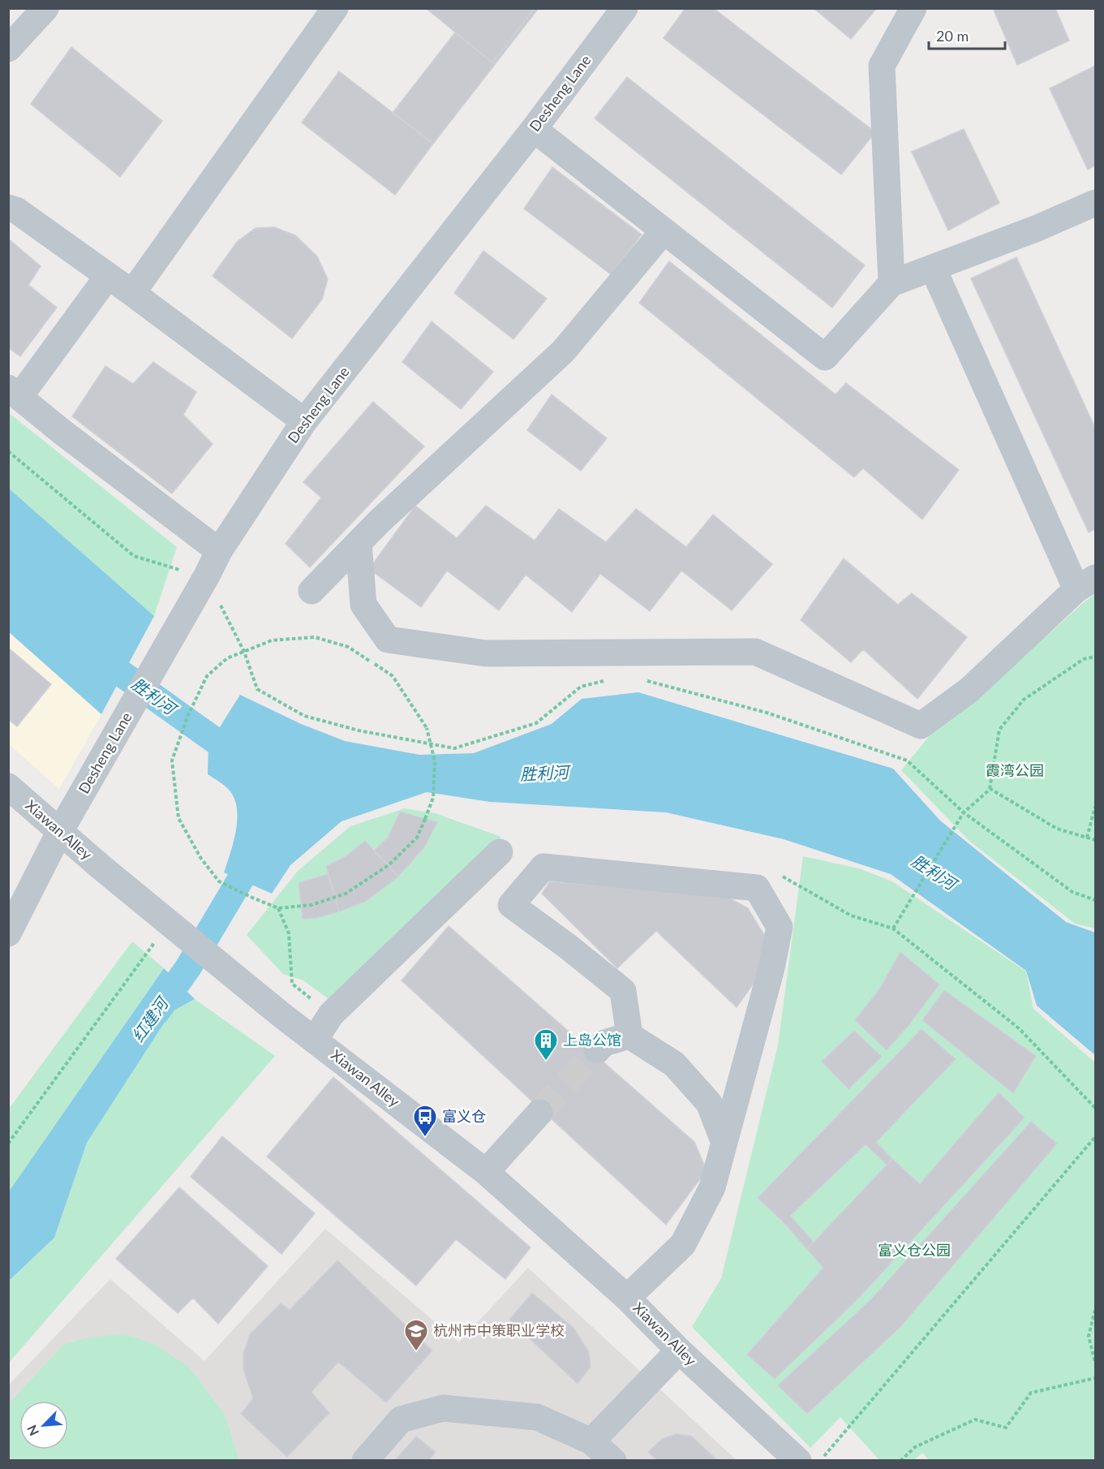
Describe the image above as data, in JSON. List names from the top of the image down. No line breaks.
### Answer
{"streets":{"street":["Desheng Lane","Xiawan Alley"]},"crossings":[["Desheng Lane","Xiawan Alley"]],"water":["胜利河","红建河"],"parks":["霞湾公园","富义仓公园"],"places":{"building":["上岛公馆"],"bus stop":["富义仓"],"school or university":["杭州市中策职业学校"]},"scale_bar":"20 m","north":"bottom left"}
